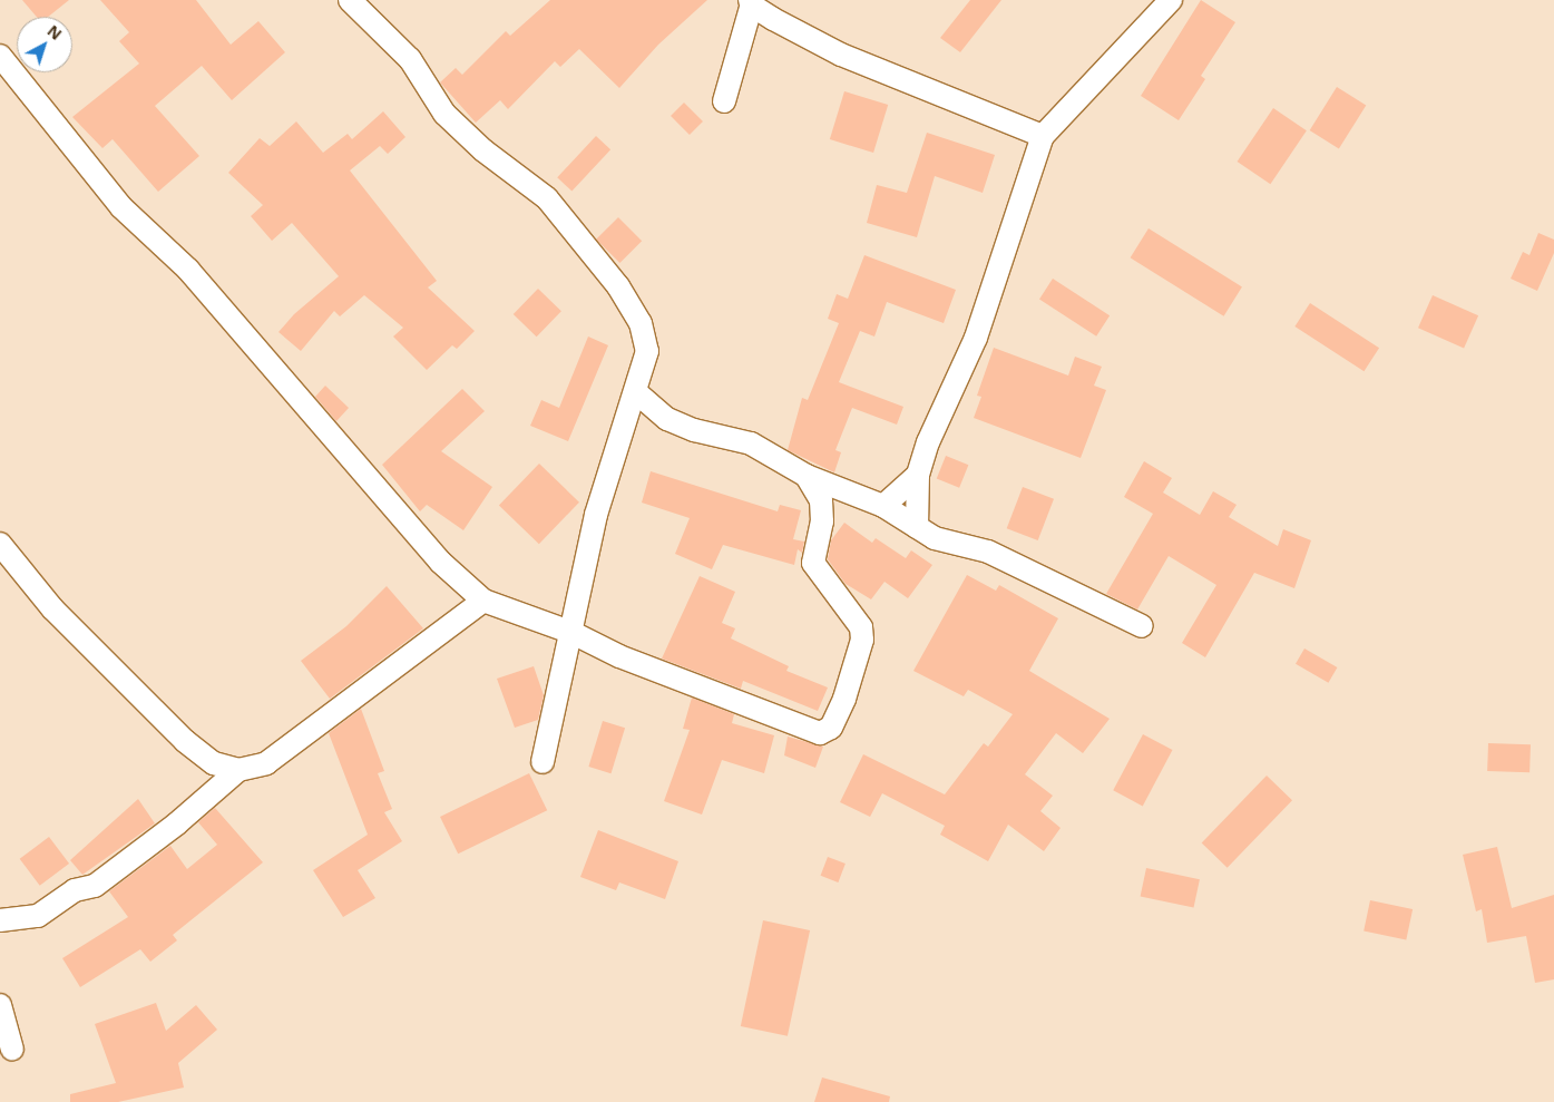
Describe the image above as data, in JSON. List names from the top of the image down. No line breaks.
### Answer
{"north":"top right"}
